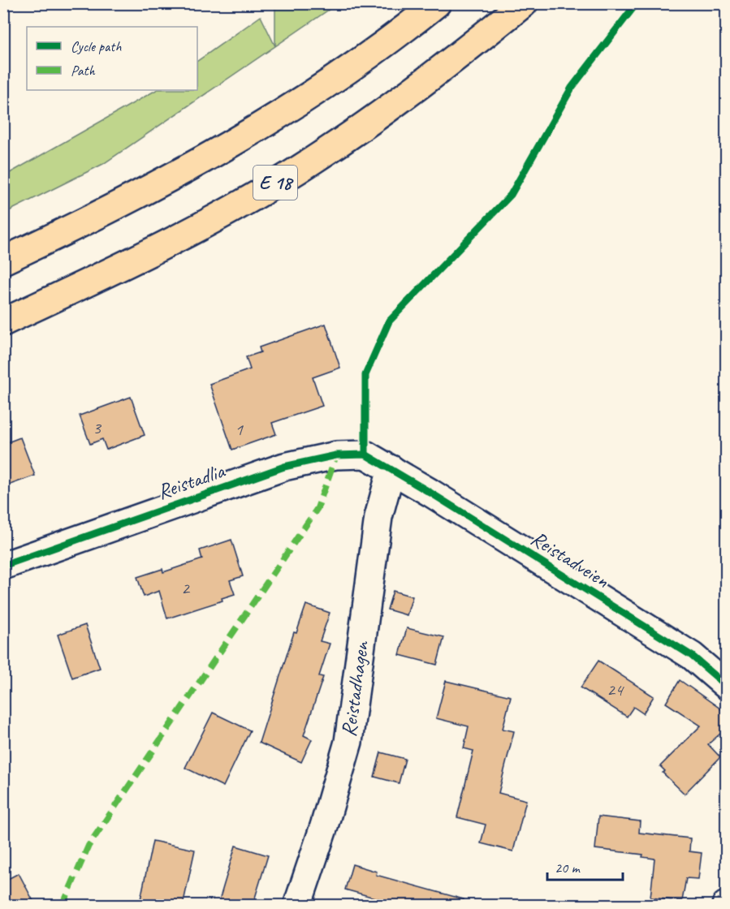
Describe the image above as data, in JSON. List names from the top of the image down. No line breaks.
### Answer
{"streets":{"highway":["E 18"],"street":["Reistadlia","Reistadveien","Reistadhagen"]},"crossings":[["Reistadlia","Reistadveien"],["Reistadlia","Reistadhagen"],["Reistadveien","Reistadhagen"]],"house_numbers":["3","1","2","24"],"legend":["Cycle path","Path"],"scale_bar":"20 m"}
